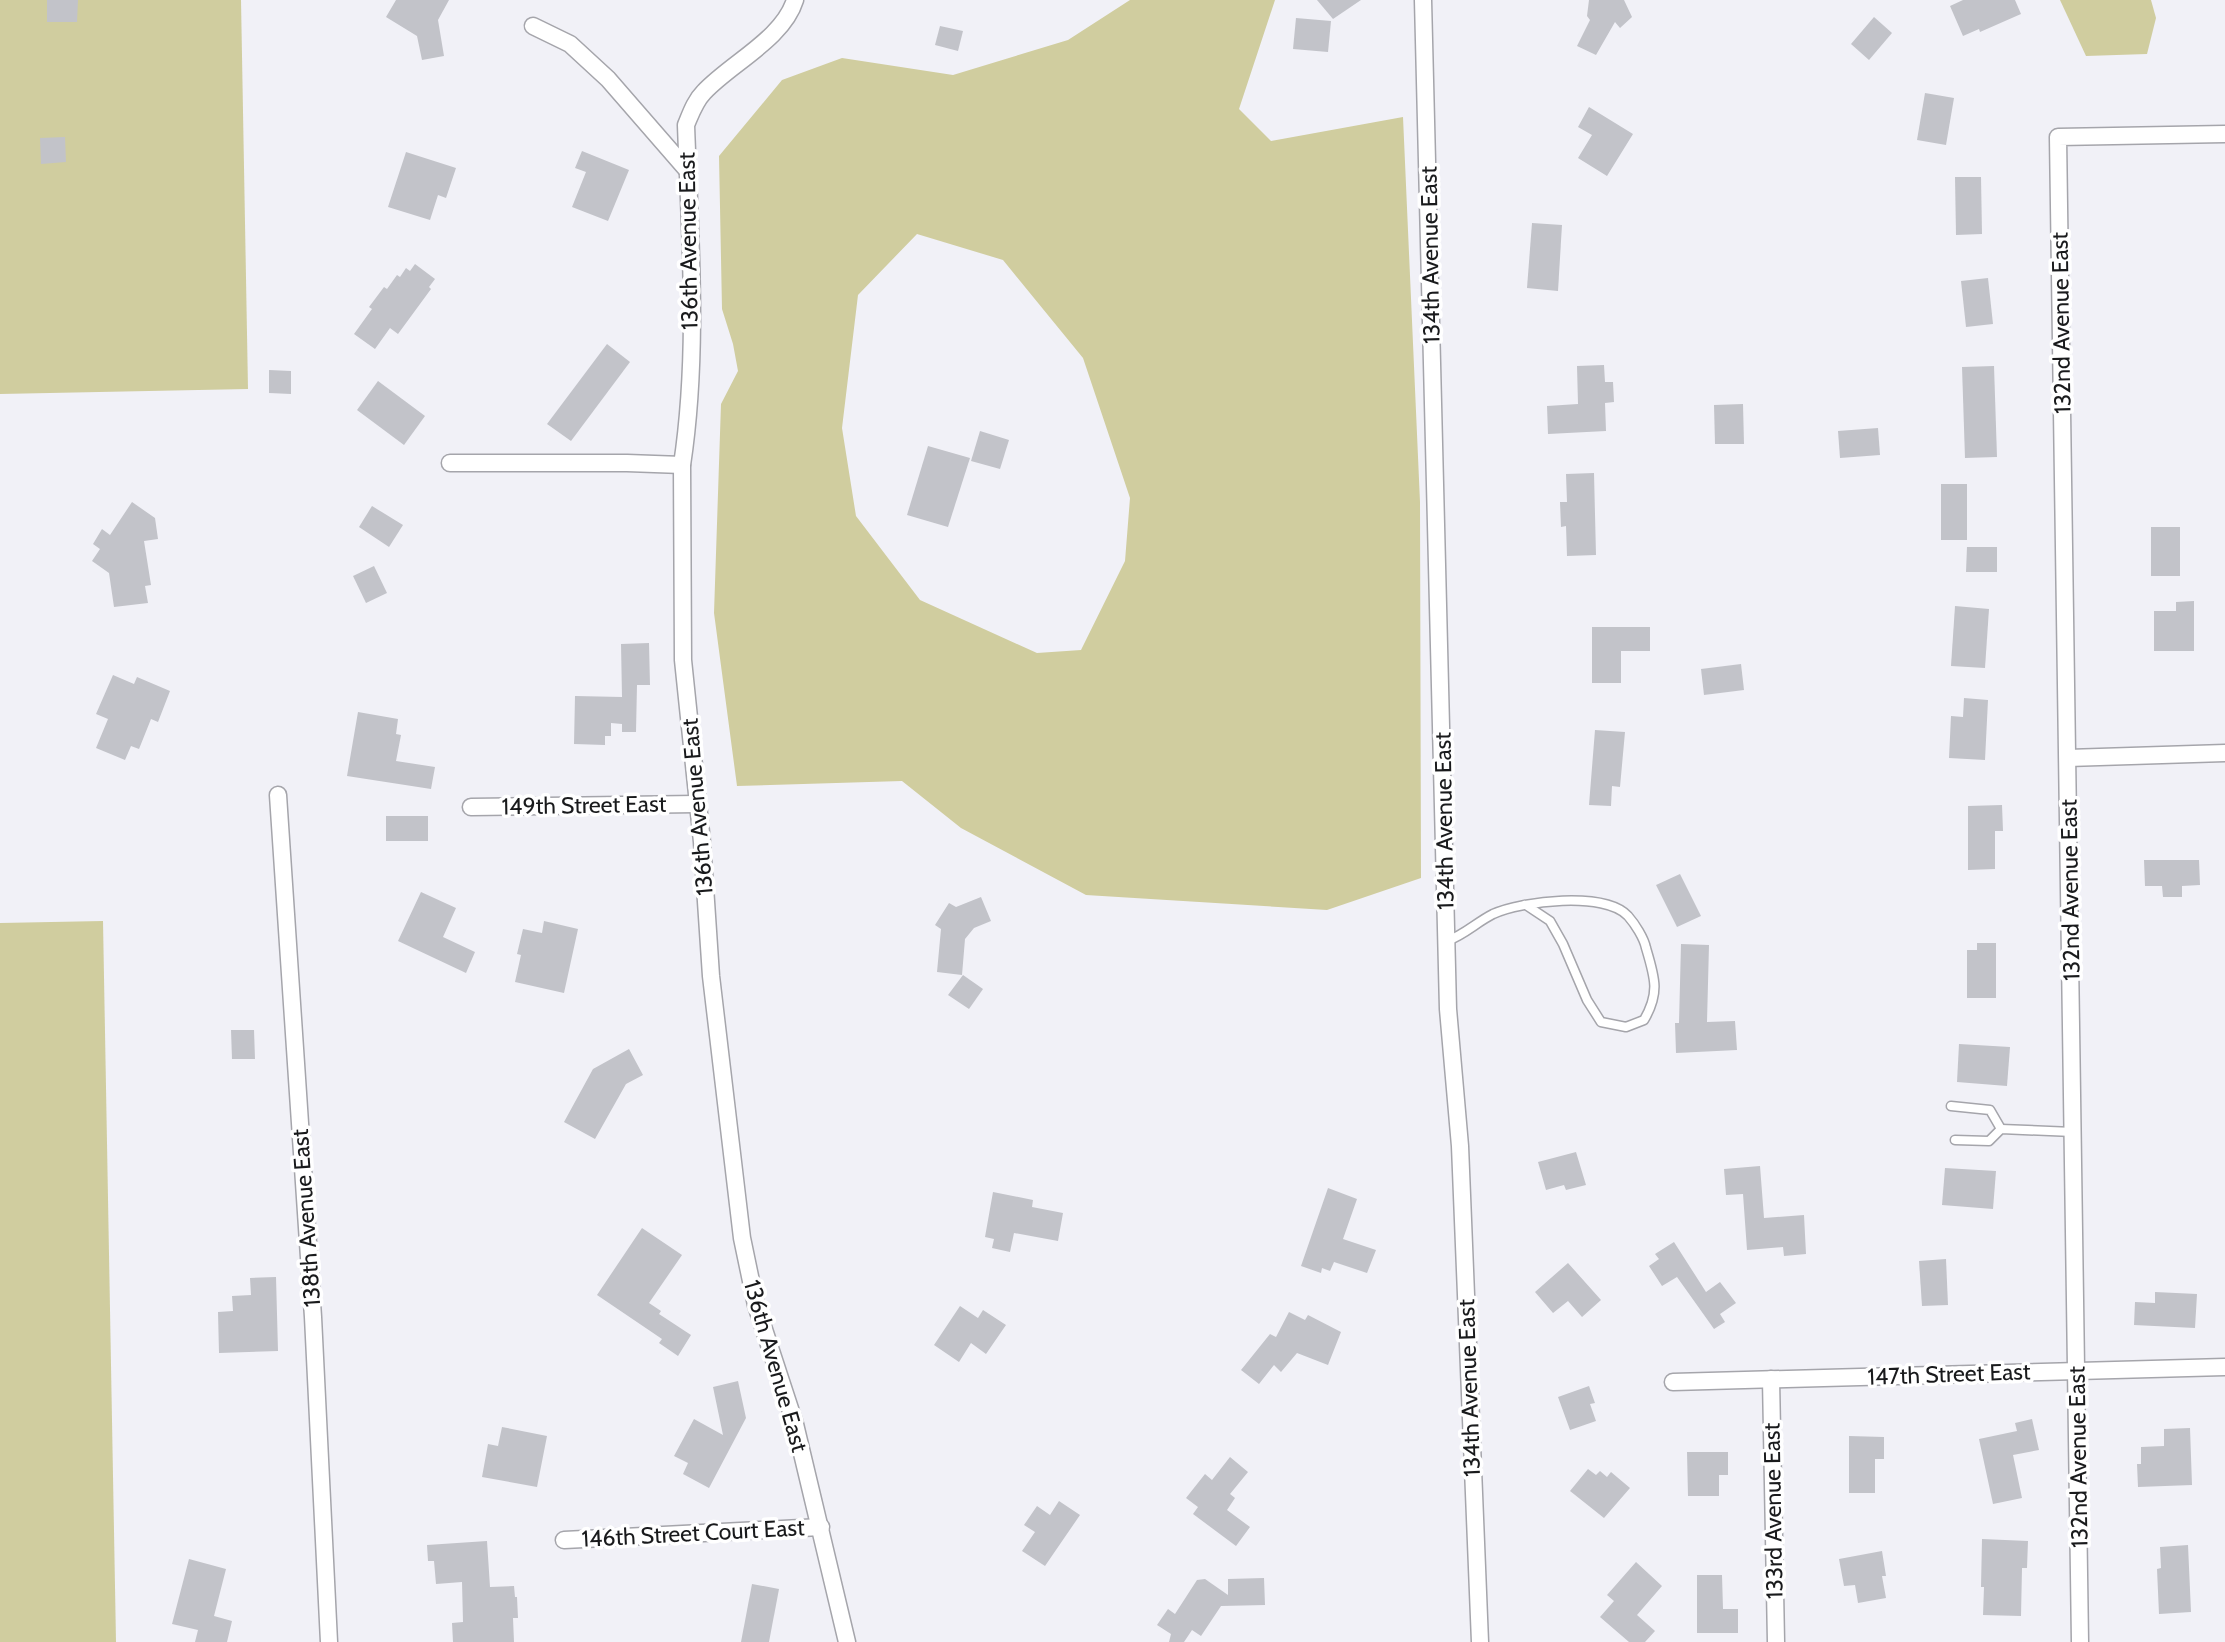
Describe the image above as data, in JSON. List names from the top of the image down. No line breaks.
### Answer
{"streets":{"street":["136th Avenue East","134th Avenue East","132nd Avenue East","149th Street East","138th Avenue East","147th Street East","133rd Avenue East","146th Street Court East"]},"crossings":[["136th Avenue East","149th Street East"],["136th Avenue East","146th Street Court East"],["132nd Avenue East","147th Street East"],["147th Street East","133rd Avenue East"]]}
